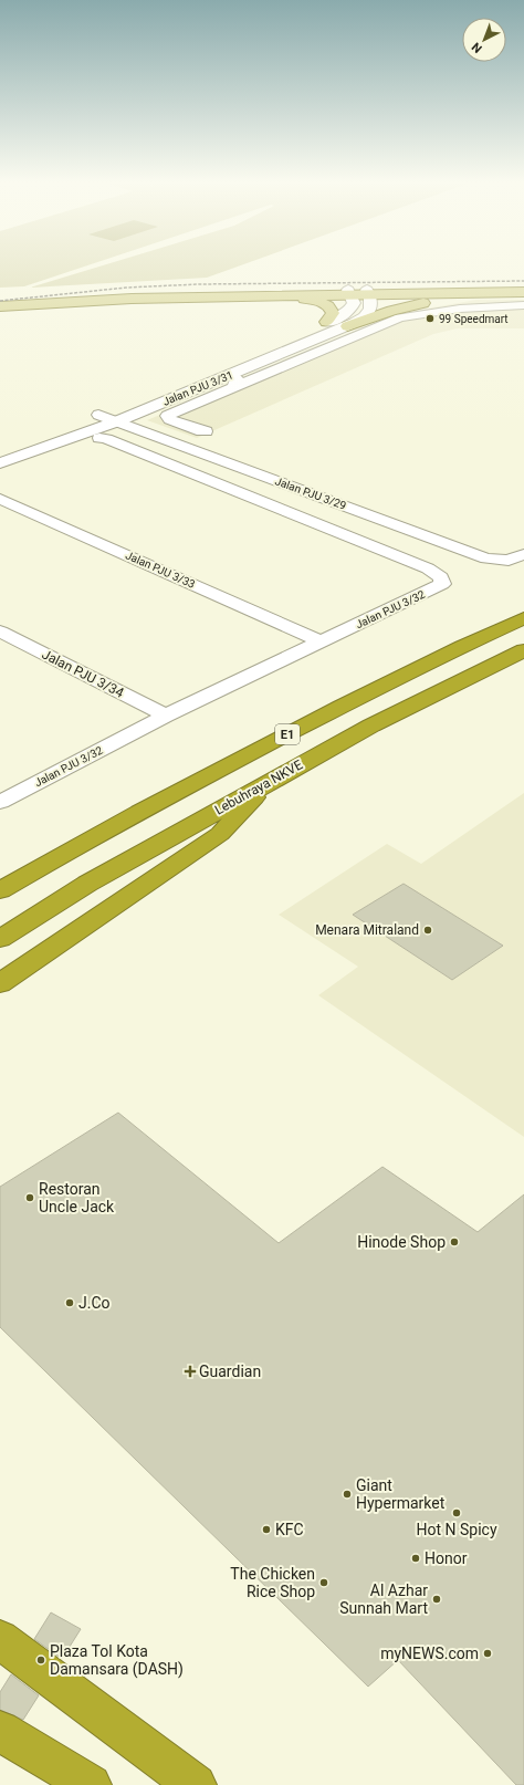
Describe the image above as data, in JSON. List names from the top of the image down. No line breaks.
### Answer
{"streets":{"highway":["E1","Lebuhraya NKVE"],"street":["Jalan PJU 3/31","Jalan PJU 3/29","Jalan PJU 3/33","Jalan PJU 3/32","Jalan PJU 3/34"]},"crossings":[["Jalan PJU 3/31","Jalan PJU 3/29"],["Jalan PJU 3/33","Jalan PJU 3/32"],["Jalan PJU 3/32","Jalan PJU 3/34"]],"places":{"other":["99 Speedmart","Menara Mitraland","Restoran Uncle Jack","Hinode Shop","J.Co","Giant Hypermarket","Hot N Spicy","KFC","Honor","The Chicken Rice Shop","Al Azhar Sunnah Mart","myNEWS.com","Plaza Tol Kota Damansara (DASH)"],"health":["Guardian"]},"north":"bottom left"}
